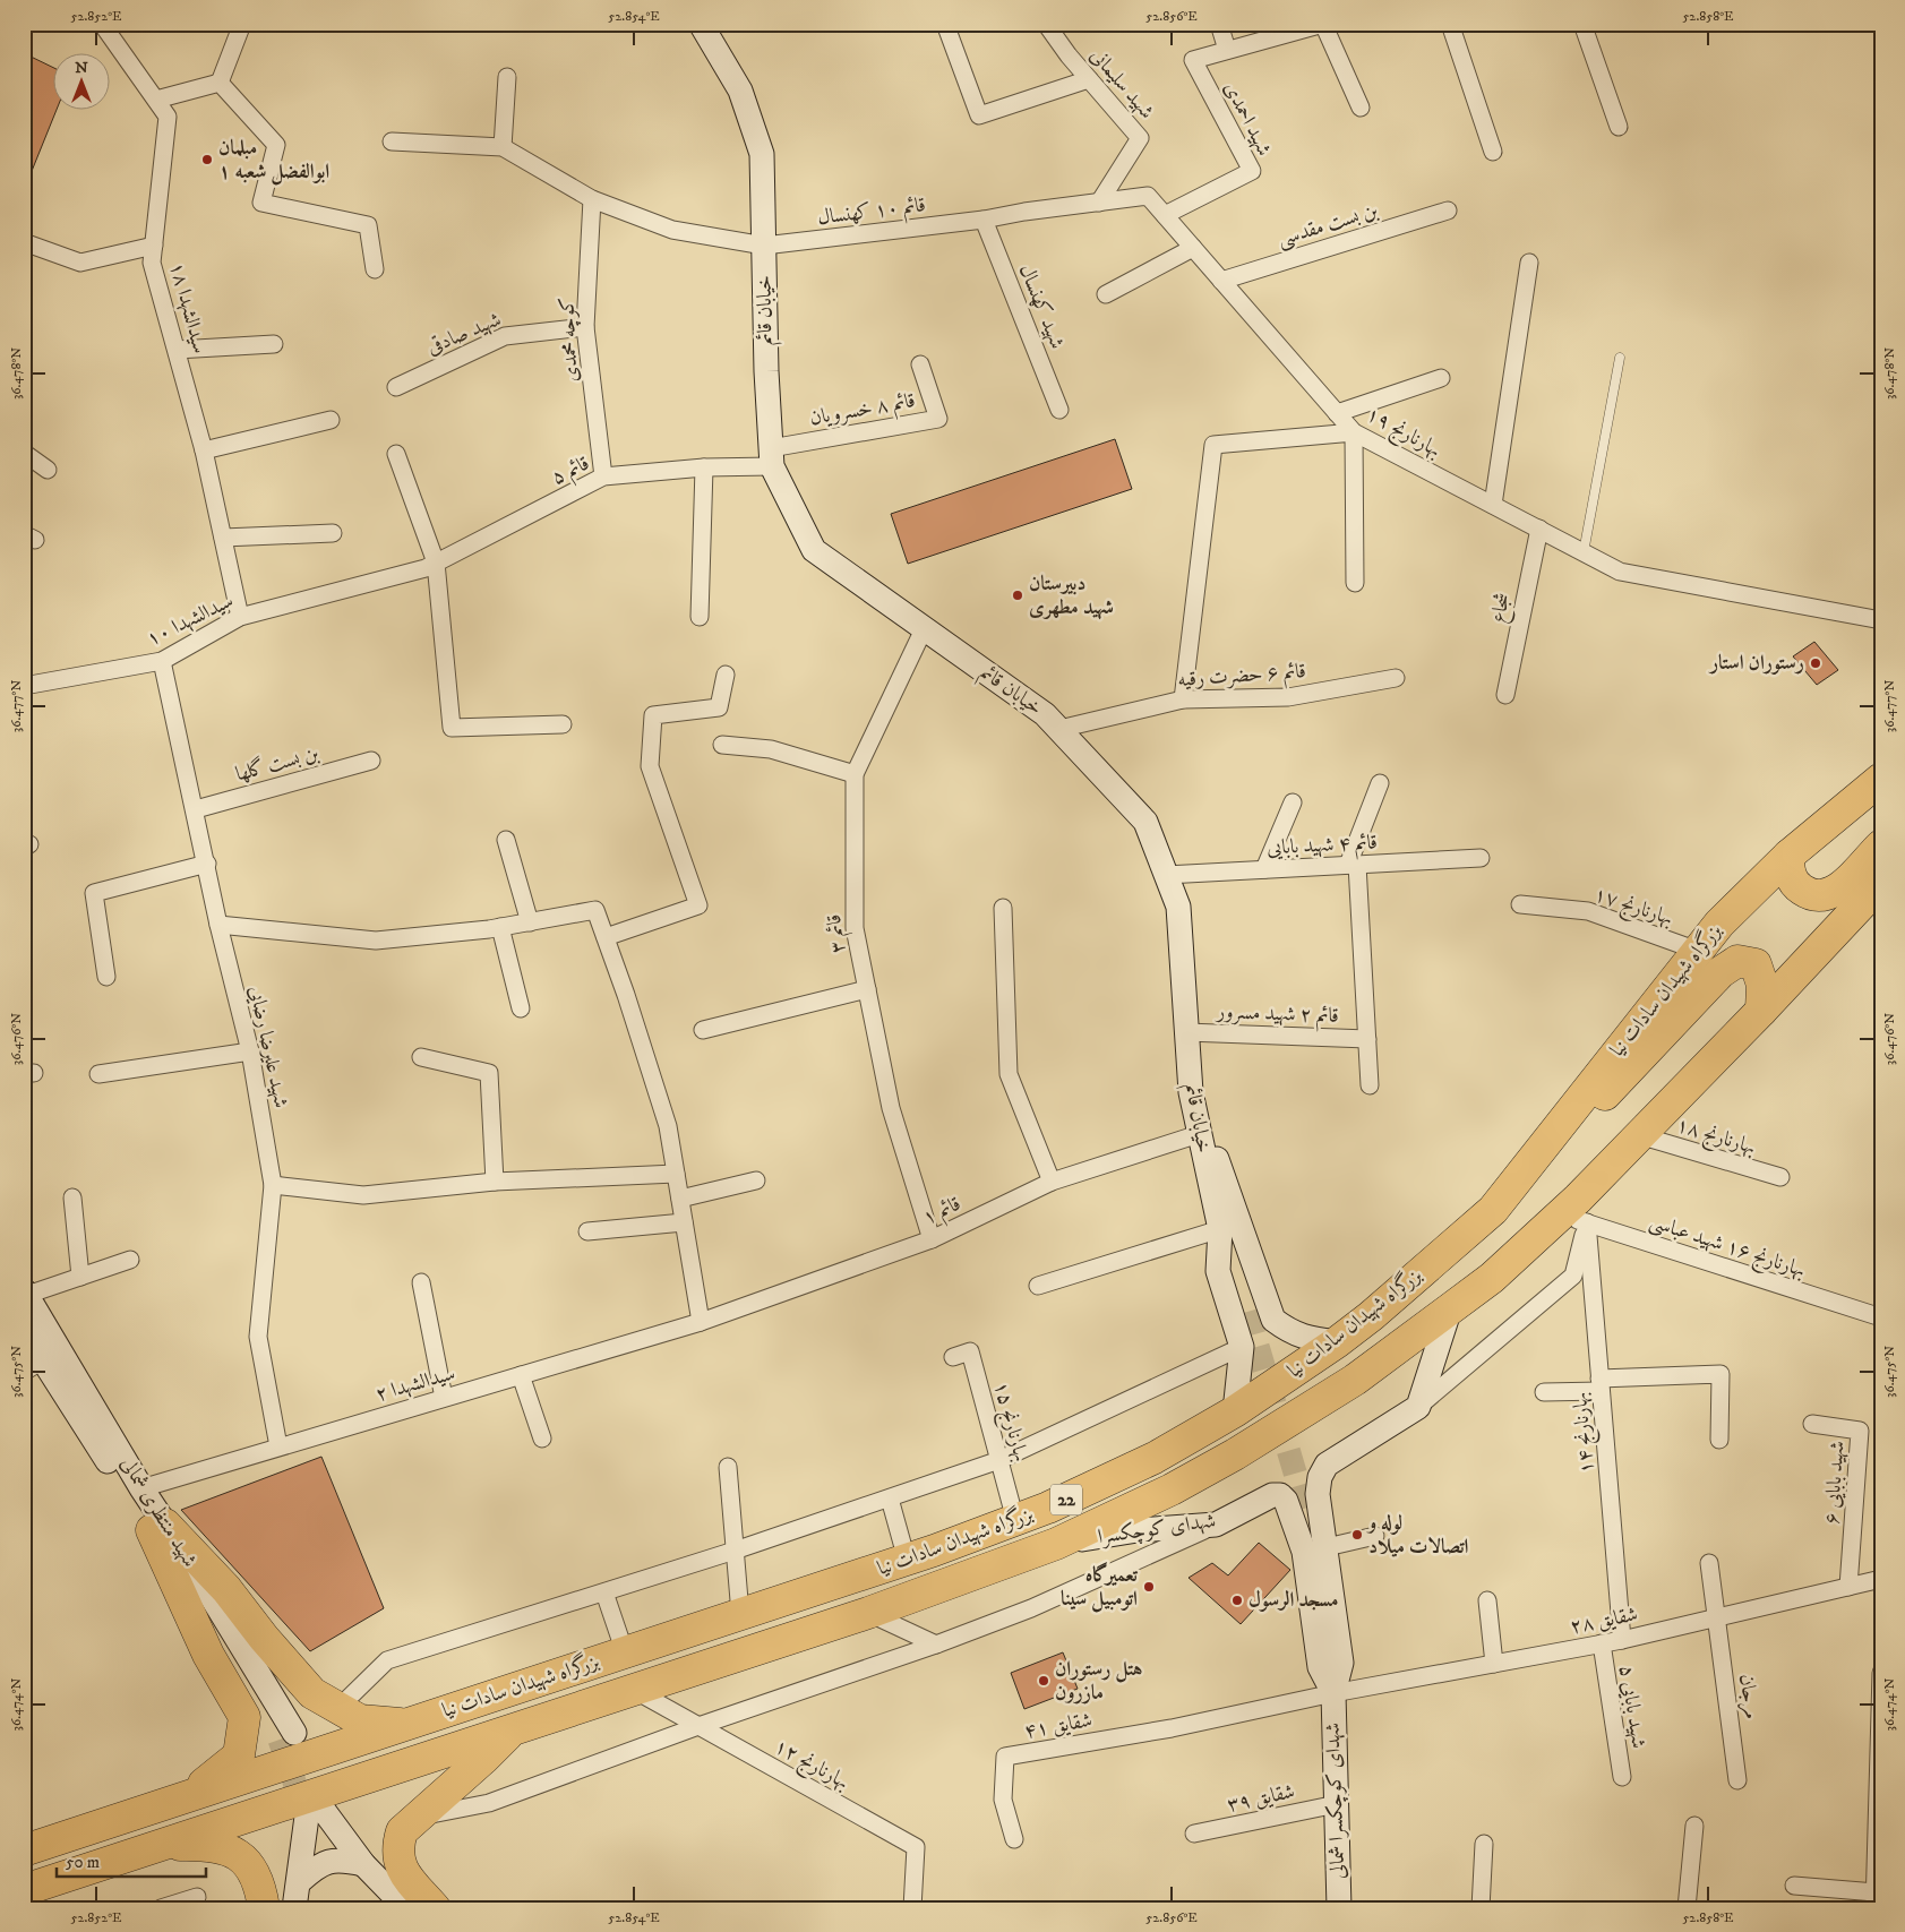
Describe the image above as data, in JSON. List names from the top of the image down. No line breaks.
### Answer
{"streets":{"highway":["بزرگراه شهیدان سادات نیا","22"],"main road":["خیابان قائم","شهید منتظری شمالی","شهدای کوچکسرا","شهدای کوچکسرا شمالی"],"street":["شهید سلیمانی","شهید احمدی","قائم ۱۰ کهنسال","بن بست مقدسی","شهید کهنسال","سیدالشهدا ۱۸","شهید صادقی","کوچه محمدی","قائم ۸ خسرویان","بهارنارنج ۱۹","قائم ۵","شجاع","سیدالشهدا ۱۰","قائم ۶ حضرت رقیه","بن بست گلها","قائم ۴ شهید بابایی","بهارنارنج ۱۷","قائم ۳","قائم ۲ شهید مسرور","شهید علیرضا رضایی","بهارنارنج ۱۸","قائم ۱","بهارنارنج ۱۶ شهید عباسی","سیدالشهدا ۲","بهارنارنج ۱۵","بهارنارنج ۱۴","شهید بابایی ۶","شقایق ۲۸","مرجان","شهید بابایی ۵","شقایق ۴۱","بهارنارنج ۱۲","شقایق ۳۹"]},"crossings":[["شهید سلیمانی","بهارنارنج ۱۹"],["شهید احمدی","بهارنارنج ۱۹"],["قائم ۱۰ کهنسال","شهید کهنسال"],["قائم ۱۰ کهنسال","خیابان قائم"],["قائم ۱۰ کهنسال","کوچه محمدی"],["قائم ۱۰ کهنسال","بهارنارنج ۱۹"],["بن بست مقدسی","بهارنارنج ۱۹"],["شهید کهنسال","بهارنارنج ۱۹"],["سیدالشهدا ۱۸","سیدالشهدا ۱۰"],["خیابان قائم","قائم ۸ خسرویان"],["خیابان قائم","قائم ۵"],["خیابان قائم","قائم ۶ حضرت رقیه"],["خیابان قائم","قائم ۴ شهید بابایی"],["خیابان قائم","قائم ۳"],["خیابان قائم","بزرگراه شهیدان سادات نیا"],["خیابان قائم","قائم ۲ شهید مسرور"],["خیابان قائم","قائم ۱"],["شهید صادقی","کوچه محمدی"],["کوچه محمدی","قائم ۵"],["قائم ۸ خسرویان","قائم ۵"],["بهارنارنج ۱۹","شجاع"],["قائم ۵","سیدالشهدا ۱۰"],["سیدالشهدا ۱۰","شهید علیرضا رضایی"],["بن بست گلها","شهید علیرضا رضایی"],["بهارنارنج ۱۷","بزرگراه شهیدان سادات نیا"],["قائم ۳","قائم ۱"],["بزرگراه شهیدان سادات نیا","بهارنارنج ۱۸"],["بزرگراه شهیدان سادات نیا","بهارنارنج ۱۶ شهید عباسی"],["بزرگراه شهیدان سادات نیا","بهارنارنج ۱۵"],["بزرگراه شهیدان سادات نیا","بهارنارنج ۱۴"],["بزرگراه شهیدان سادات نیا","شهدای کوچکسرا"],["بزرگراه شهیدان سادات نیا","بهارنارنج ۱۲"],["شهید علیرضا رضایی","سیدالشهدا ۲"],["قائم ۱","سیدالشهدا ۲"],["بهارنارنج ۱۶ شهید عباسی","بهارنارنج ۱۴"],["سیدالشهدا ۲","شهید منتظری شمالی"],["بهارنارنج ۱۴","شقایق ۲۸"],["شهید بابایی ۶","شقایق ۲۸"],["شهدای کوچکسرا","شقایق ۲۸"],["شهدای کوچکسرا","شقایق ۴۱"],["شهدای کوچکسرا","شهدای کوچکسرا شمالی"],["شقایق ۲۸","مرجان"],["شقایق ۲۸","شهید بابایی ۵"],["شقایق ۲۸","شقایق ۴۱"],["شقایق ۲۸","شهدای کوچکسرا شمالی"],["شقایق ۴۱","شهدای کوچکسرا شمالی"],["شقایق ۳۹","شهدای کوچکسرا شمالی"]],"places":["مبلمان ابوالفضل شعبه ۱","دبیرستان شهید مطهری","رستوران استار","لوله و اتصالات میلاد","تعمیرگاه اتومبیل سینا","مسجد الرسول","هتل رستوران مازرون"],"scale_bar":"50 m","north":"top","coordinates":["52.852°E","52.854°E","52.856°E","52.858°E","36.478°N","36.477°N","36.476°N","36.475°N","36.474°N"]}
